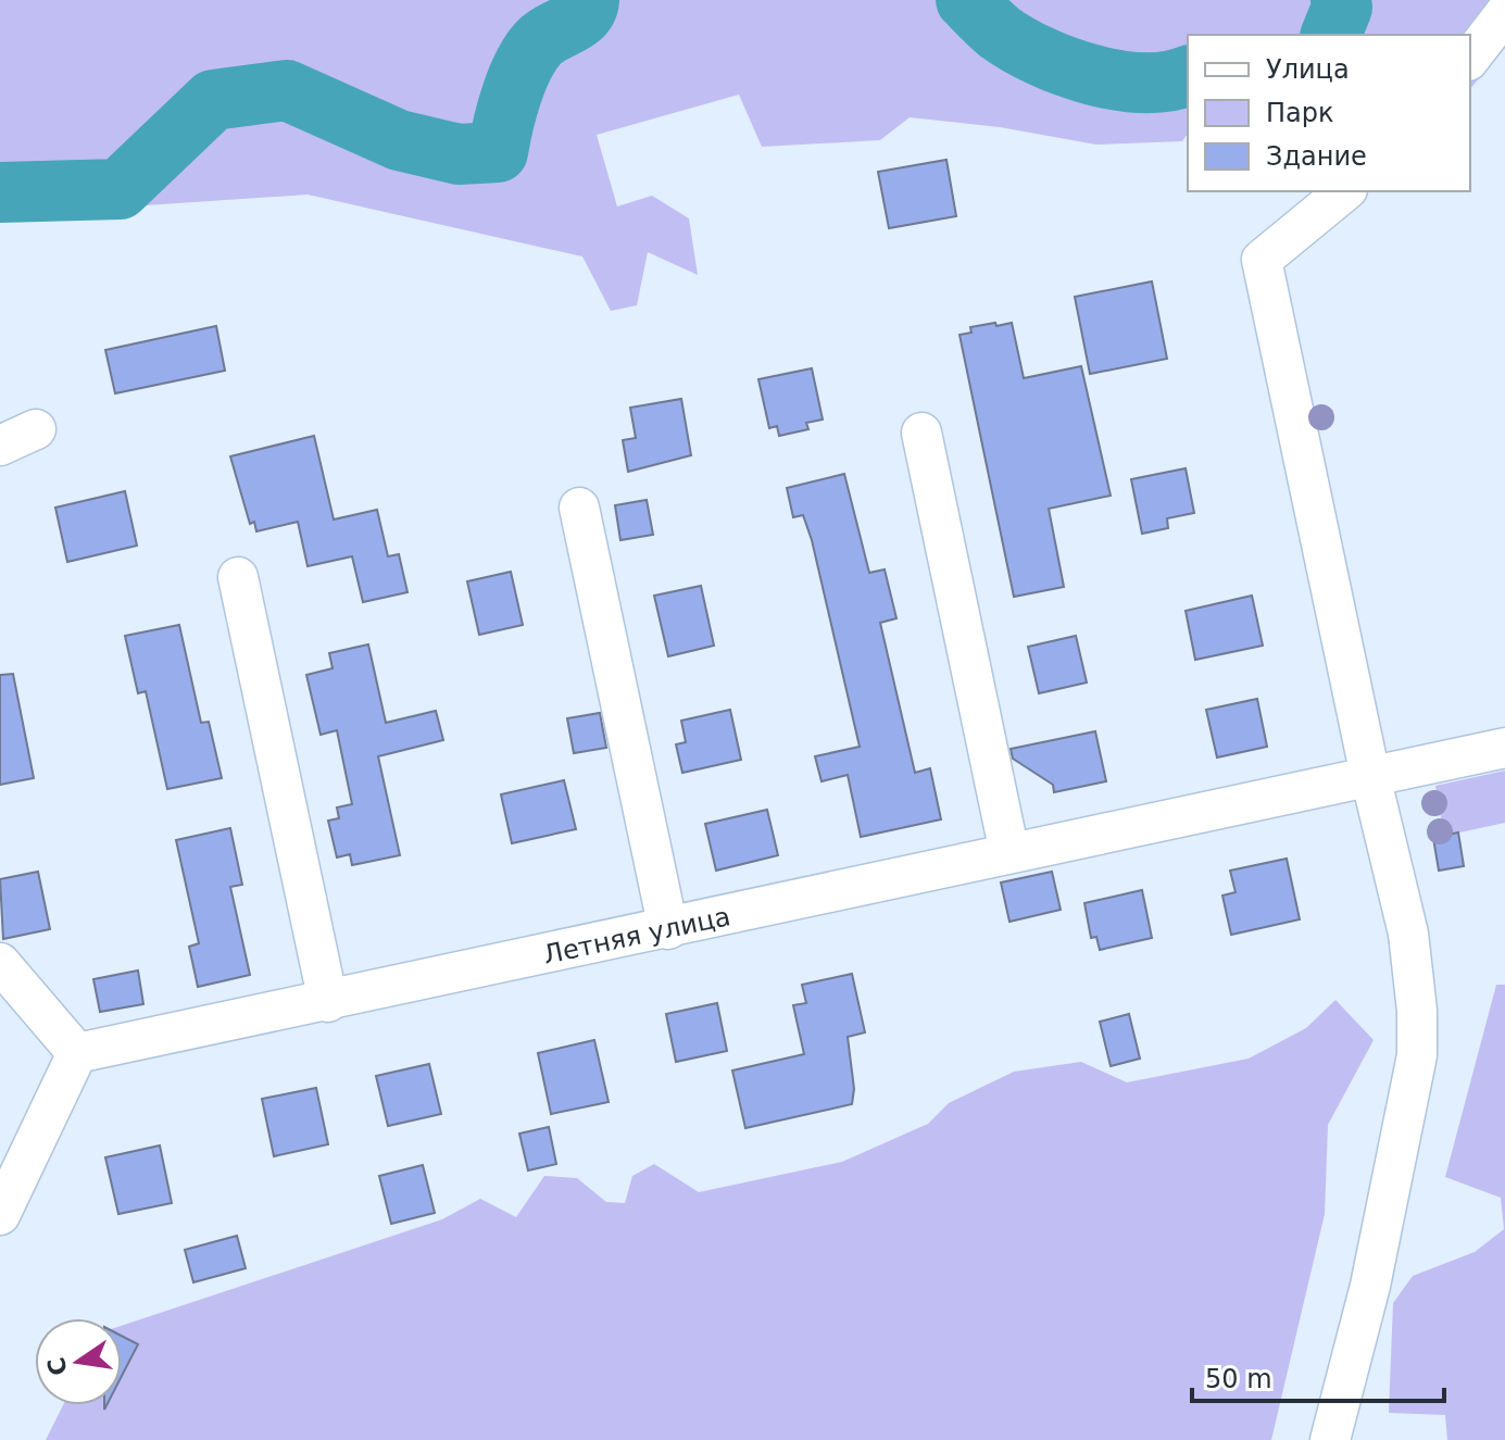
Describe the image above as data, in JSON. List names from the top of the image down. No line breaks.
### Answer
{"streets":{"street":["Летняя улица"]},"legend":["Улица","Парк","Здание"],"scale_bar":"50 m","north":"left"}
